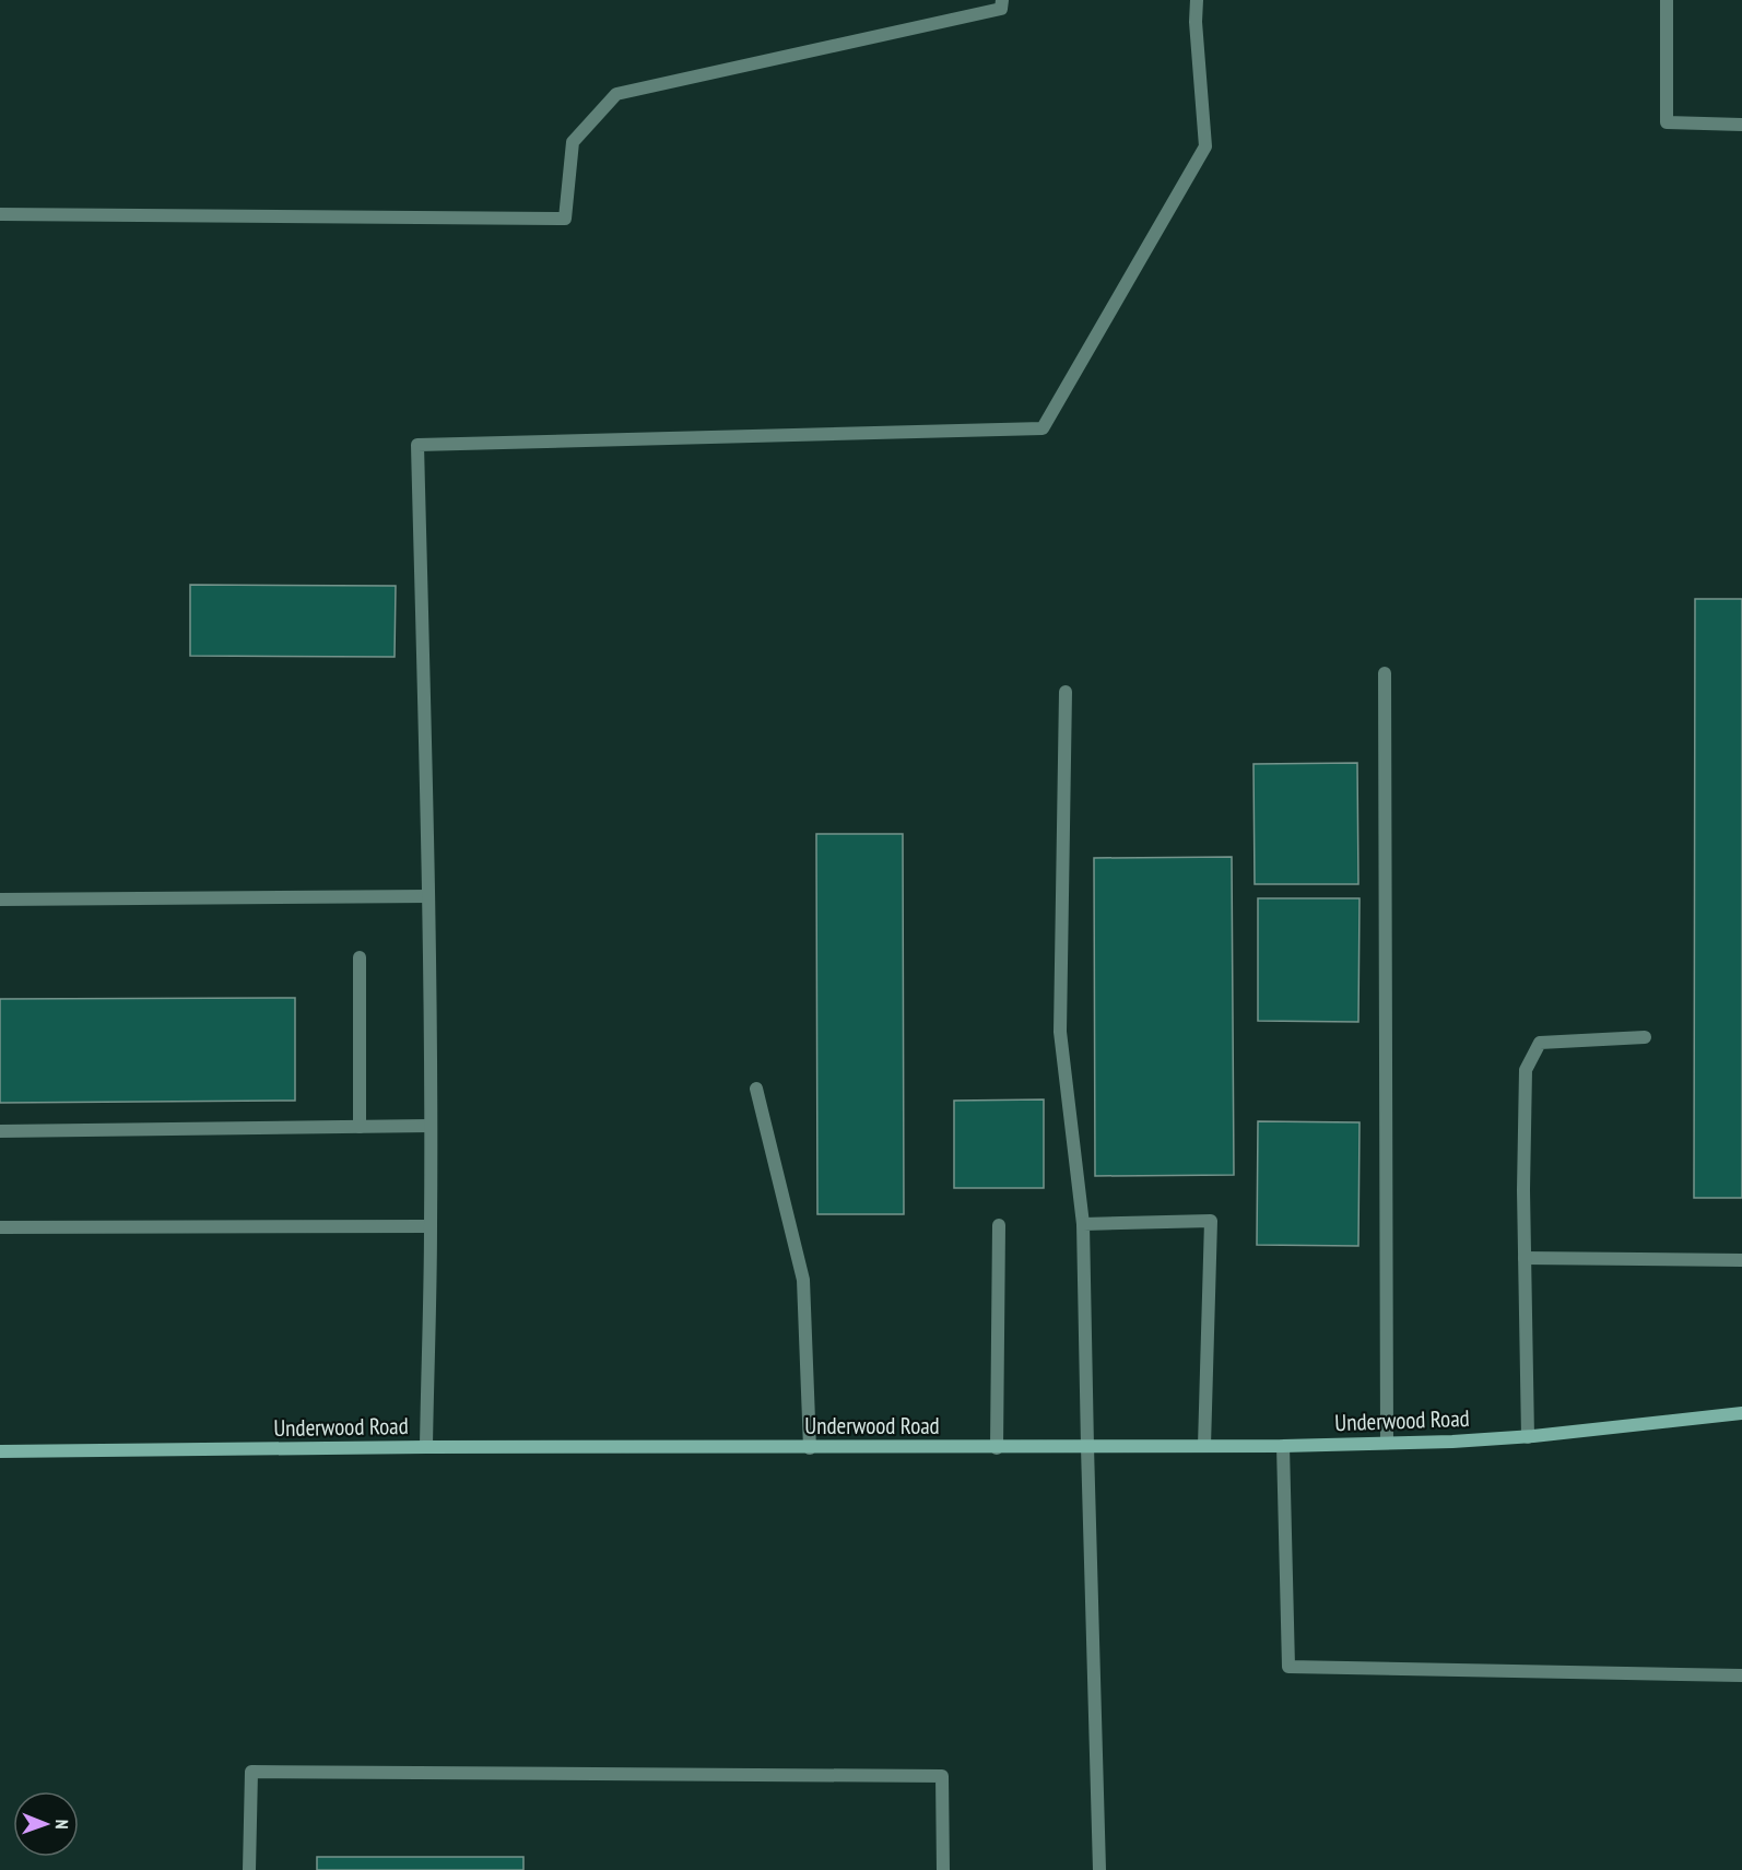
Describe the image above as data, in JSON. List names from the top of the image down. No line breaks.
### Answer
{"streets":{"main road":["Underwood Road"]},"north":"right"}
